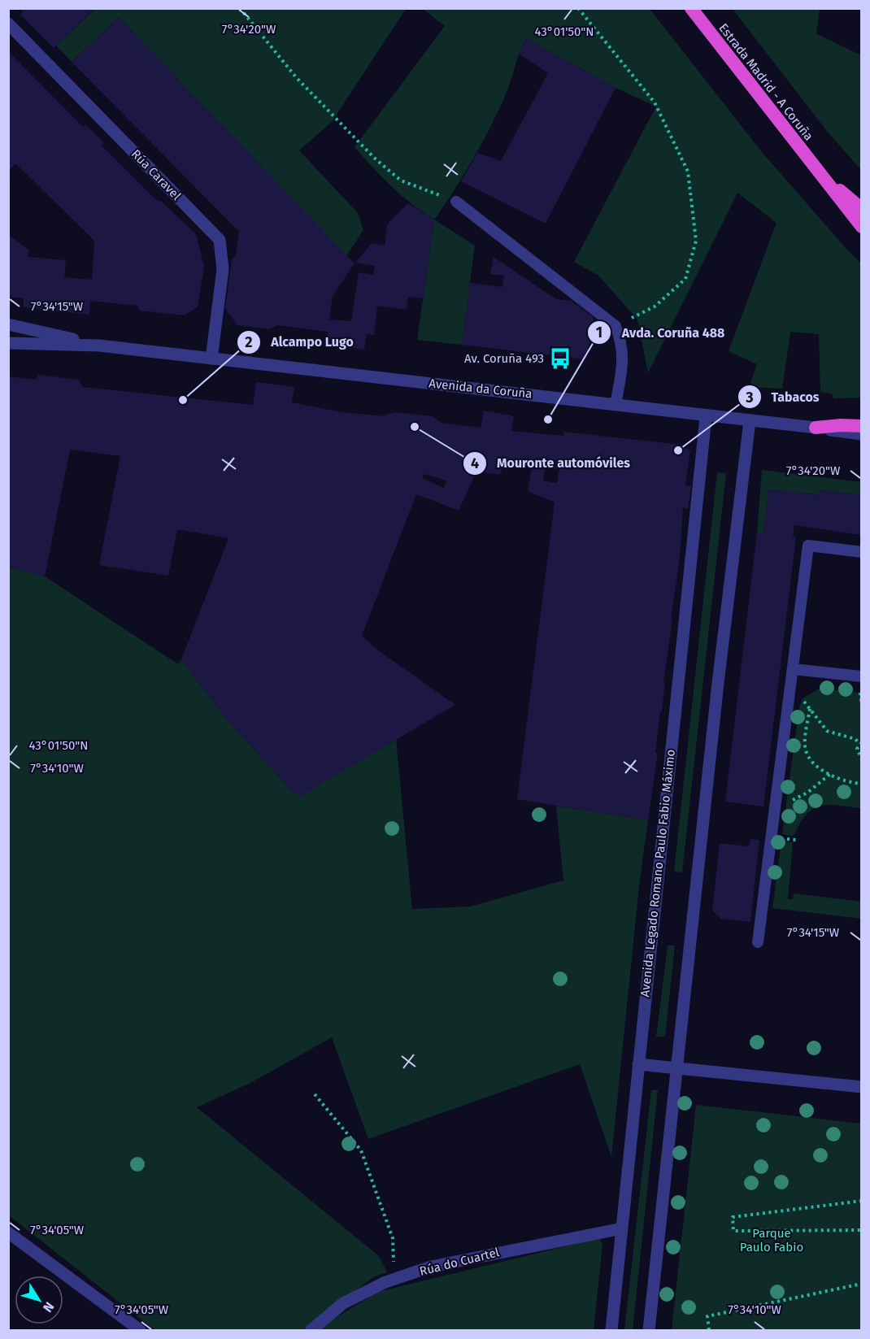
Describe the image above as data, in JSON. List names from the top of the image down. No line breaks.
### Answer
{"streets":{"highway":["Estrada Madrid - A Coruña"],"street":["Rúa Caravel","Avenida da Coruña","Avenida Legado Romano Paulo Fabio Máximo","Rúa do Cuartel"]},"crossings":[["Rúa Caravel","Avenida da Coruña"],["Avenida da Coruña","Avenida Legado Romano Paulo Fabio Máximo"],["Avenida Legado Romano Paulo Fabio Máximo","Rúa do Cuartel"]],"parks":["Parque Paulo Fabio"],"places":{"bus stop":["Av. Coruña 493"],"other":["Alcampo Lugo","Avda. Coruña 488","Mouronte automóviles","Tabacos"]},"north":"bottom right","coordinates":["7°34'20\"W","43°01'50\"N","7°34'15\"W","7°34'10\"W","7°34'05\"W"]}
